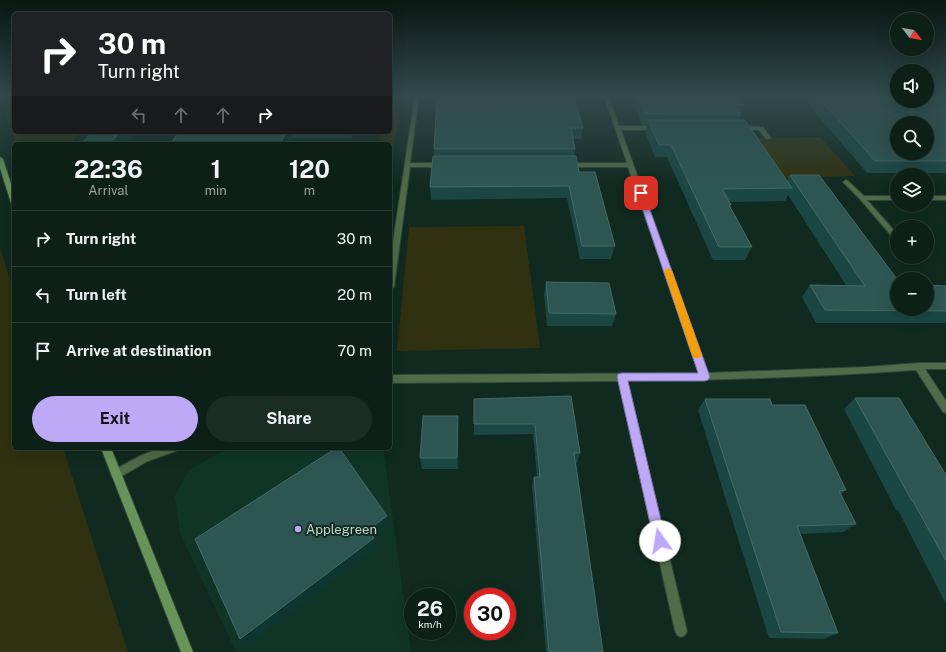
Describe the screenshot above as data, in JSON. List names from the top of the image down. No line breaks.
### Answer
{"places":["Applegreen"],"north":"bottom right","page":{"map_buttons":["+","−"],"turn":["30 m","Turn right"],"eta":["22:36","Arrival","1","min","120","m"],"list":[{"name":"Turn right","value":"30 m"},{"name":"Turn left","value":"20 m"},{"name":"Arrive at destination","value":"70 m"}],"buttons":["Exit","Share"],"speed":"26 km/h","limit":"30"}}
